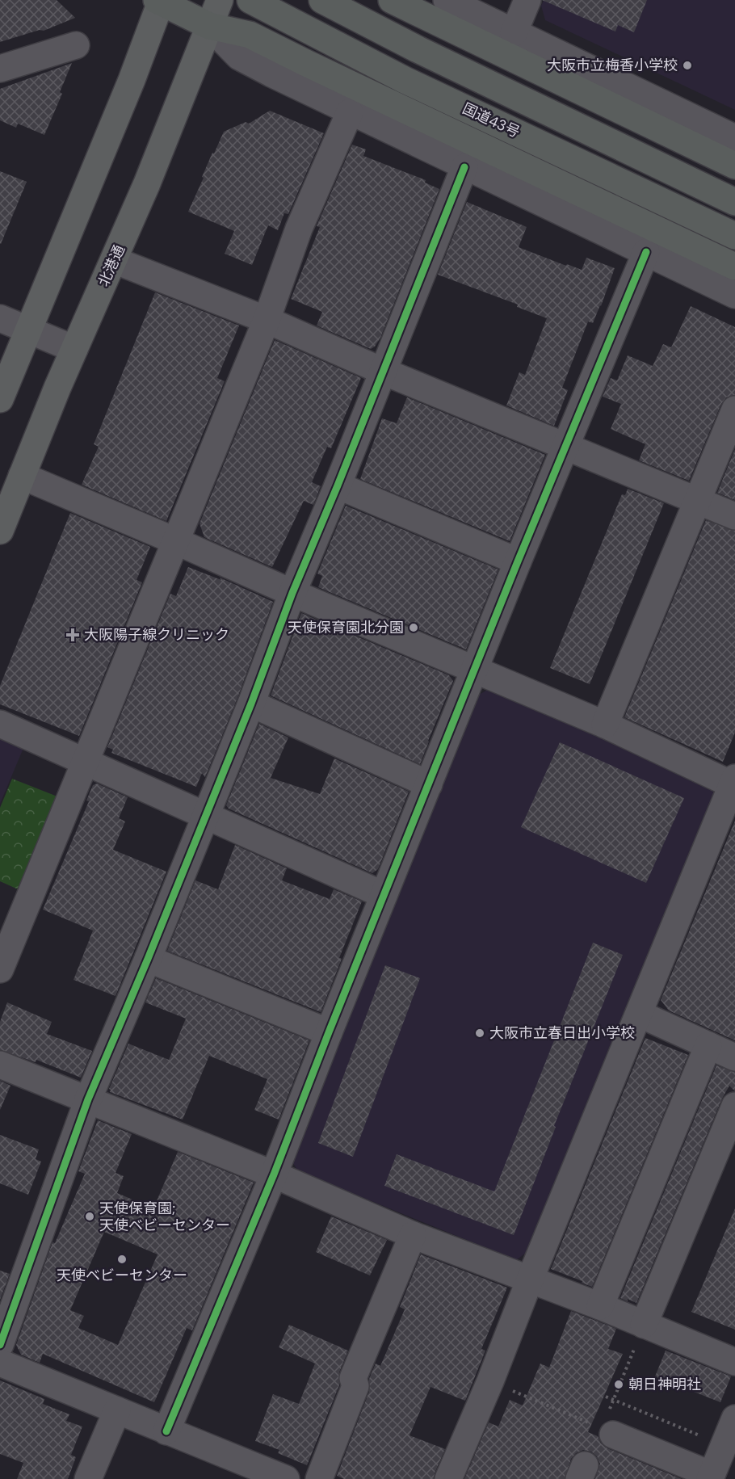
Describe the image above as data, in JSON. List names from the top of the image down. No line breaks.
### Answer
{"streets":{"highway":["国道43号"],"main road":["北港通"]},"places":{"other":["大阪市立梅香小学校","天使保育園北分園","大阪市立春日出小学校","天使保育園; 天使ベビーセンター","天使ベビーセンター","朝日神明社"],"health":["大阪陽子線クリニック"]}}
